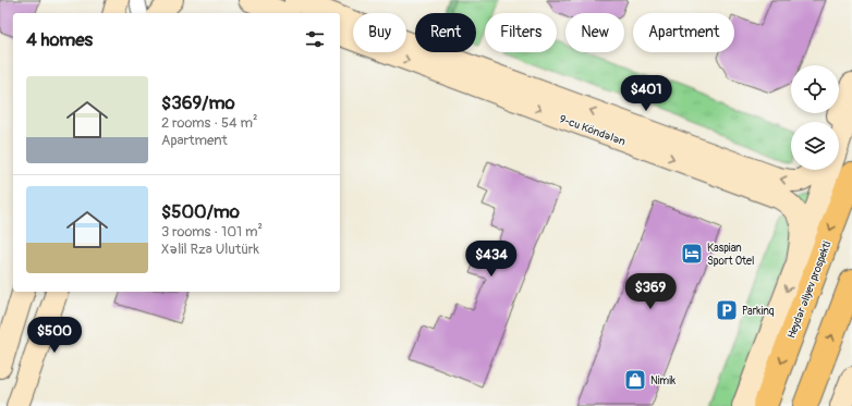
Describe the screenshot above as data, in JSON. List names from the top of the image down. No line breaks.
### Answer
{"streets":{"highway":["Heydər Əliyev prospekti"],"main road":["9-cu Köndələn"]},"places":{"hotel":["Kaspian Sport Otel"],"parking":["Parkinq"],"shop":["Nimik"]},"page":{"chip":["Buy","Rent","Filters","New","Apartment"],"heading":"4 homes","list":[{"name":"$369/mo","note":"2 rooms · 54 m² · Apartment"},{"name":"$500/mo","note":"3 rooms · 101 m² · Xəlil Rza Ulutürk"}],"price":["$401","$434","$369","$500"]}}
